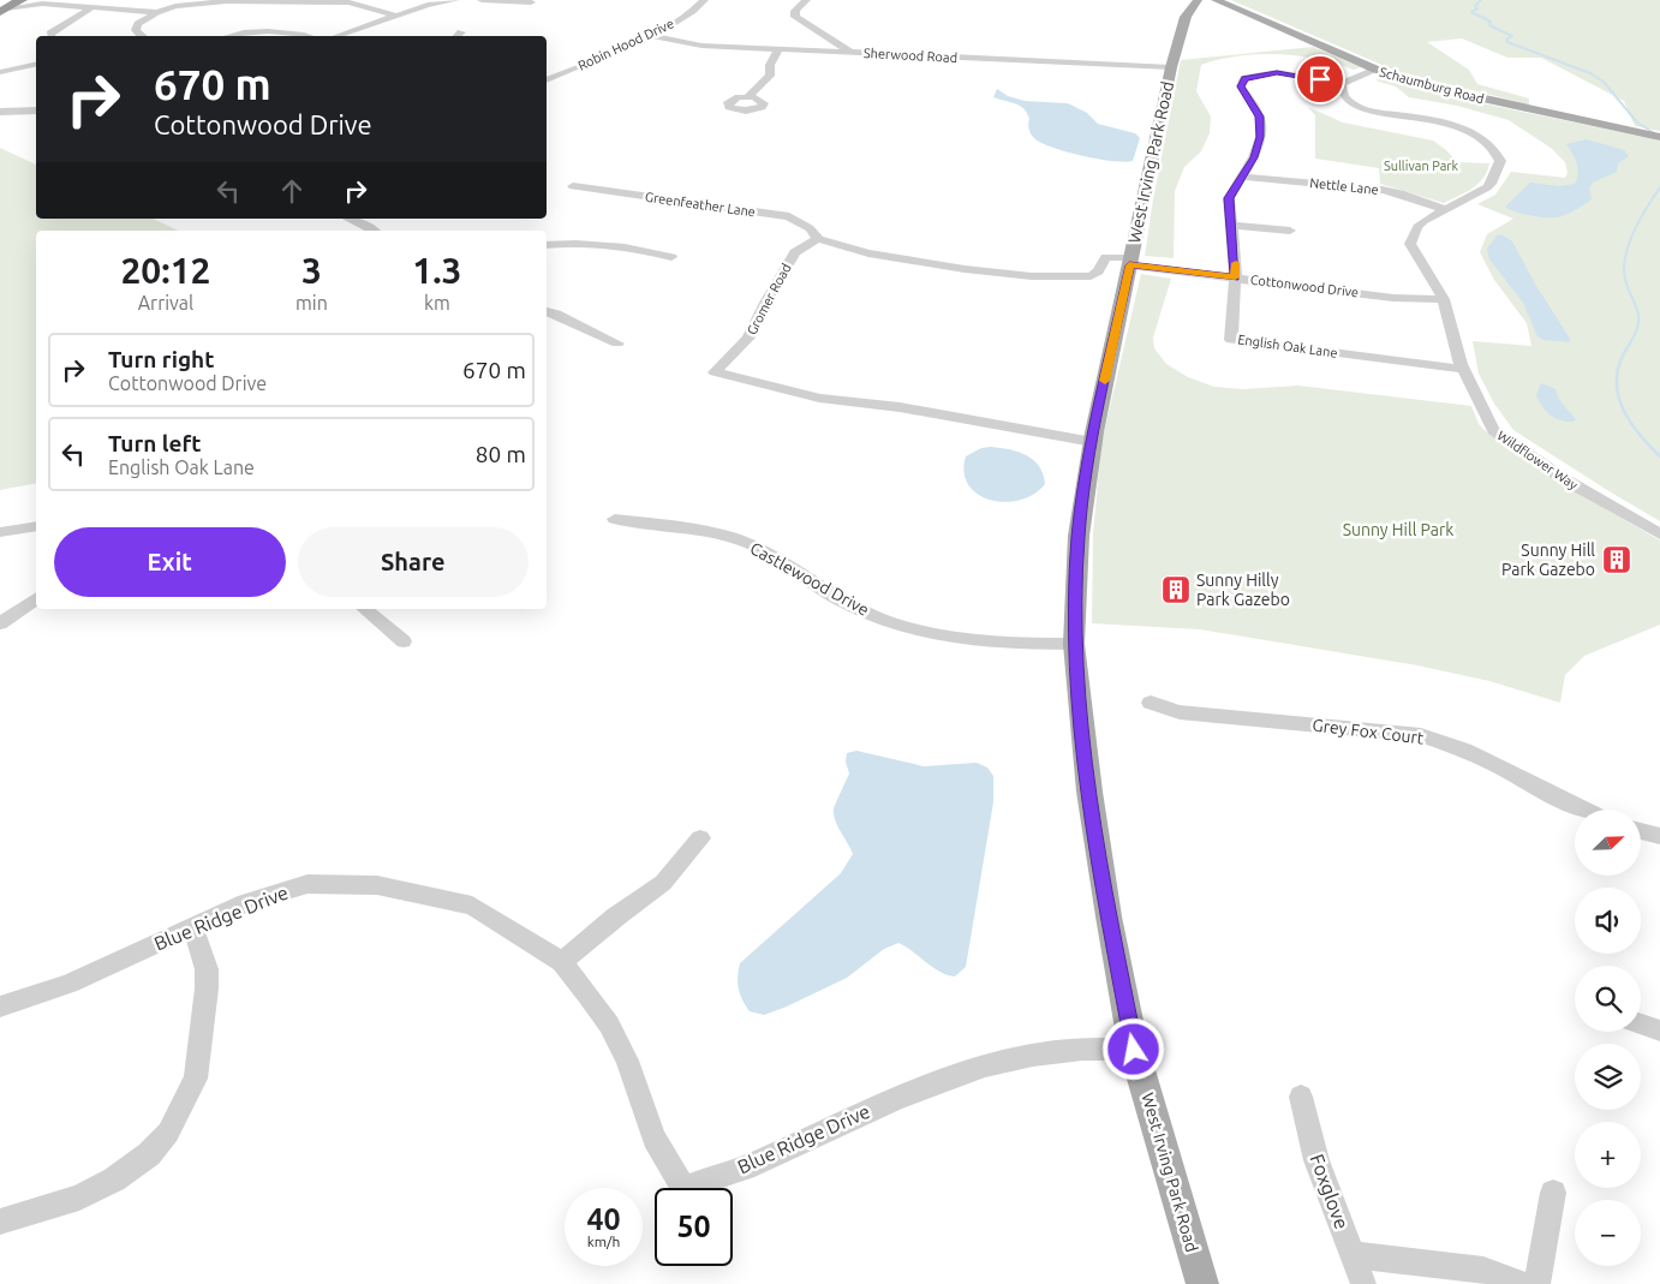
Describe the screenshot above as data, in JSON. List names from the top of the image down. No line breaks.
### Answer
{"streets":{"main road":["Schaumburg Road","West Irving Park Road"],"street":["Robin Hood Drive","Sherwood Road","Nettle Lane","Greenfeather Lane","Cottonwood Drive","Gromer Road","English Oak Lane","Wildflower Way","Castlewood Drive","Grey Fox Court","Blue Ridge Drive","Foxglove"]},"crossings":[["Robin Hood Drive","Sherwood Road"],["Sherwood Road","West Irving Park Road"],["West Irving Park Road","Cottonwood Drive"],["West Irving Park Road","Gromer Road"],["West Irving Park Road","Castlewood Drive"],["West Irving Park Road","Blue Ridge Drive"],["Nettle Lane","English Oak Lane"],["Nettle Lane","Wildflower Way"],["Greenfeather Lane","Gromer Road"],["Cottonwood Drive","English Oak Lane"],["Cottonwood Drive","Wildflower Way"],["English Oak Lane","Wildflower Way"]],"parks":["Sullivan Park","Sunny Hill Park"],"places":{"building":["Sunny Hill Park Gazebo","Sunny Hilly Park Gazebo"]},"north":"top right","page":{"turn":["670 m","Cottonwood Drive"],"eta":["20:12","Arrival","3","min","1.3","km"],"list":[{"name":"Turn right","note":"Cottonwood Drive","value":"670 m"},{"name":"Turn left","note":"English Oak Lane","value":"80 m"}],"buttons":["Exit","Share"],"map_buttons":["+","−"],"speed":"40 km/h","limit":"50"}}
